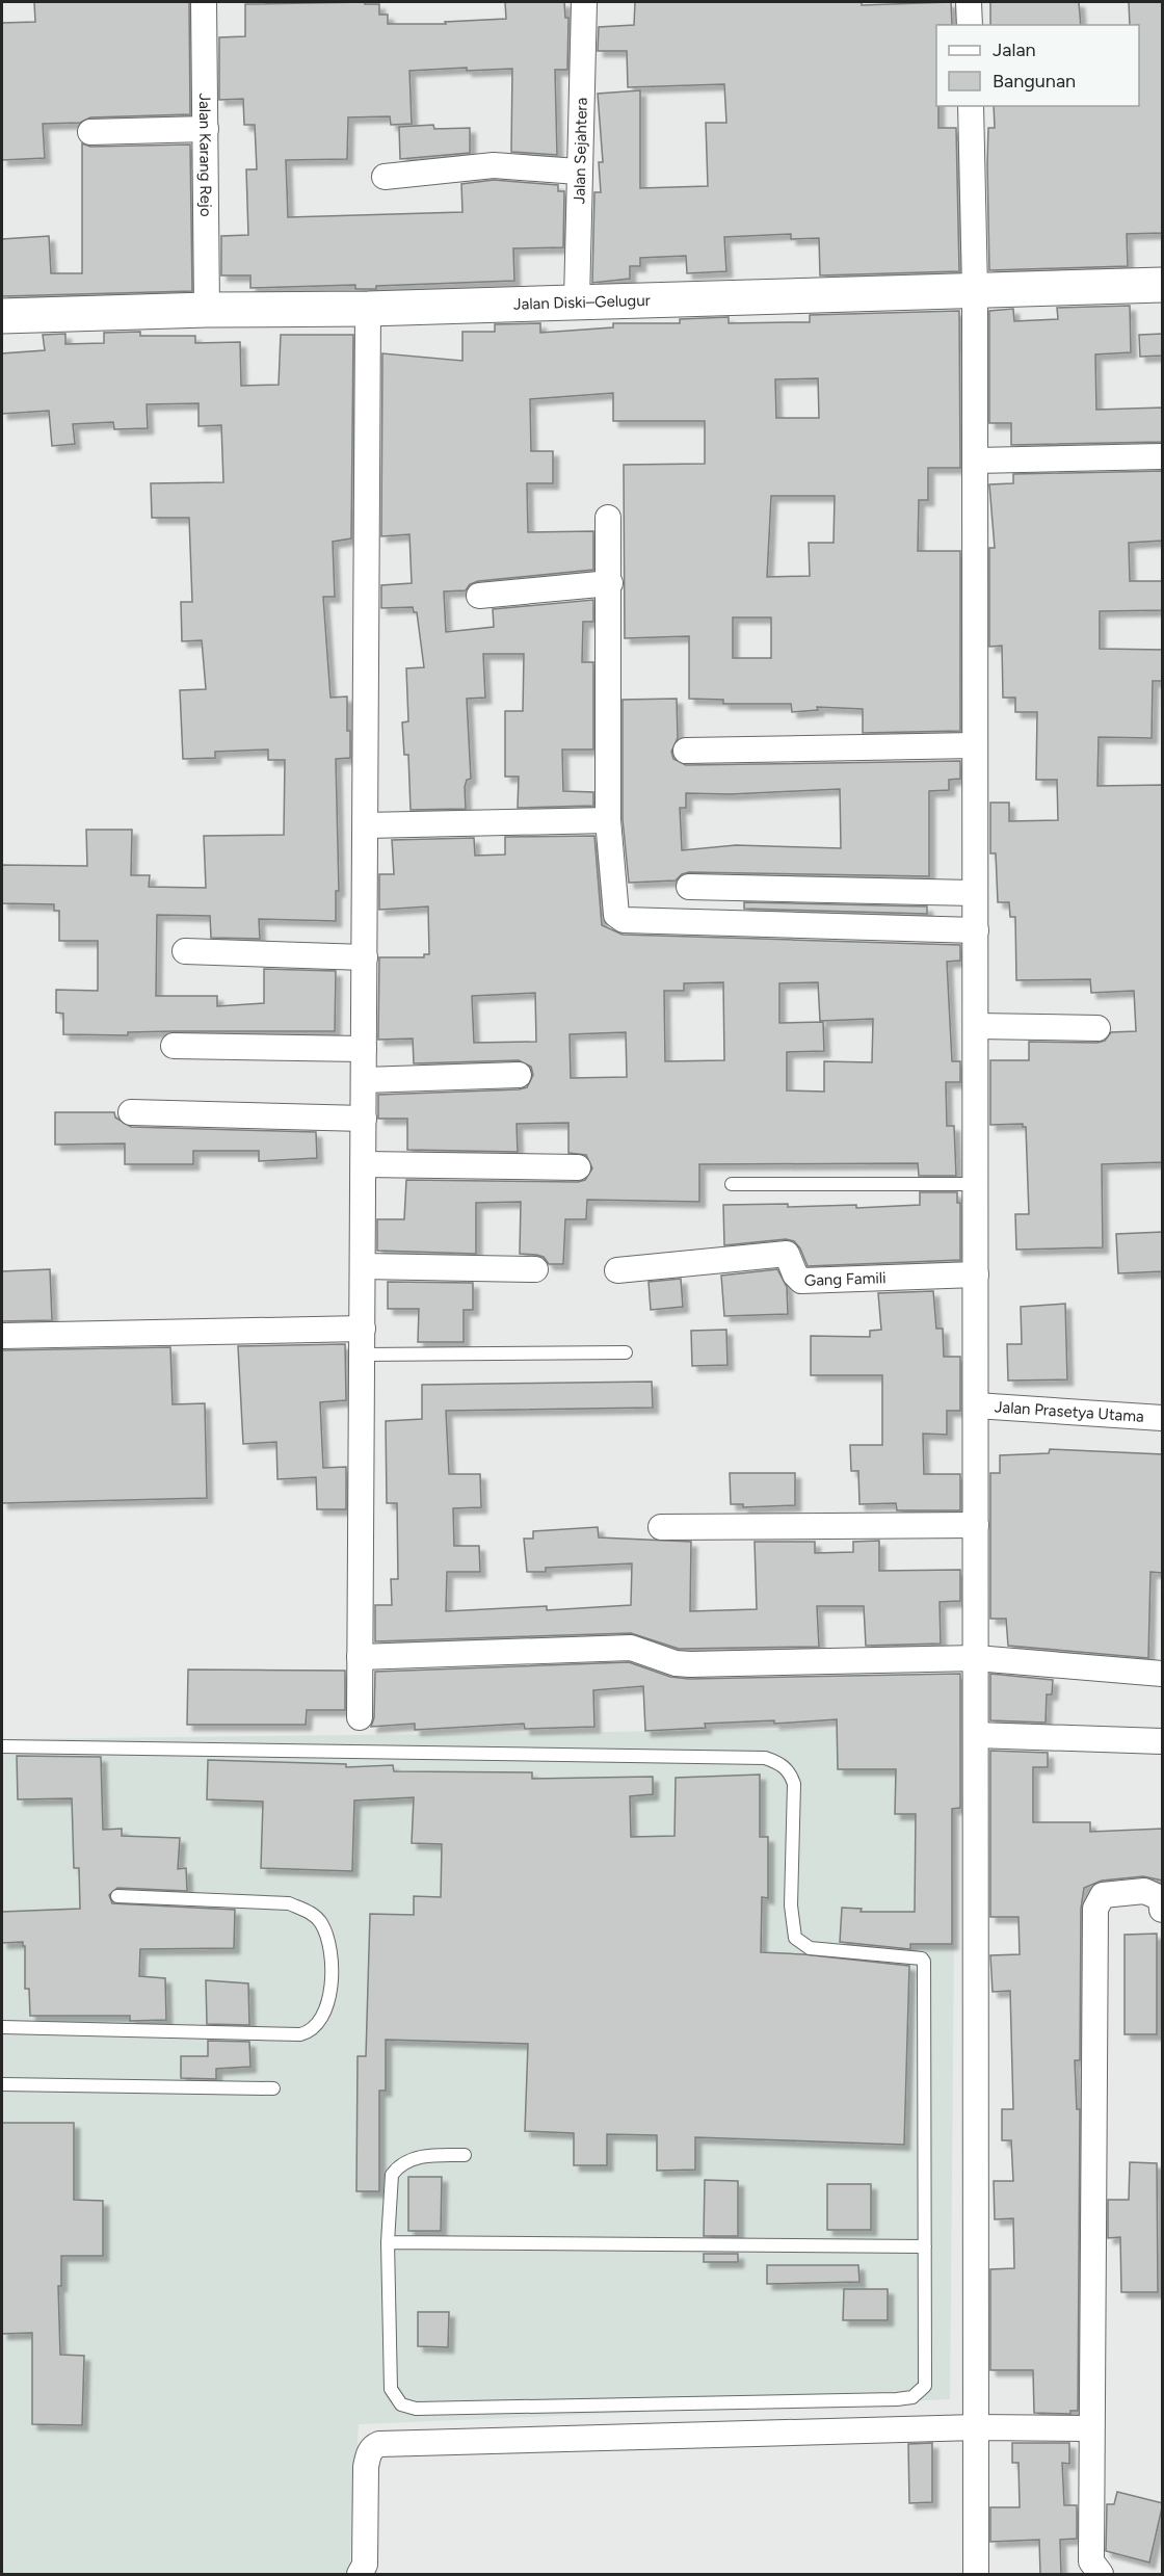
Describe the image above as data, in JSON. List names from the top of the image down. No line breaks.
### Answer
{"streets":{"main road":["Jalan Diski–Gelugur"],"street":["Jalan Sejahtera","Jalan Karang Rejo","Gang Famili","Jalan Prasetya Utama"]},"crossings":[["Jalan Sejahtera","Jalan Diski–Gelugur"],["Jalan Karang Rejo","Jalan Diski–Gelugur"]],"legend":["Jalan","Bangunan"]}
